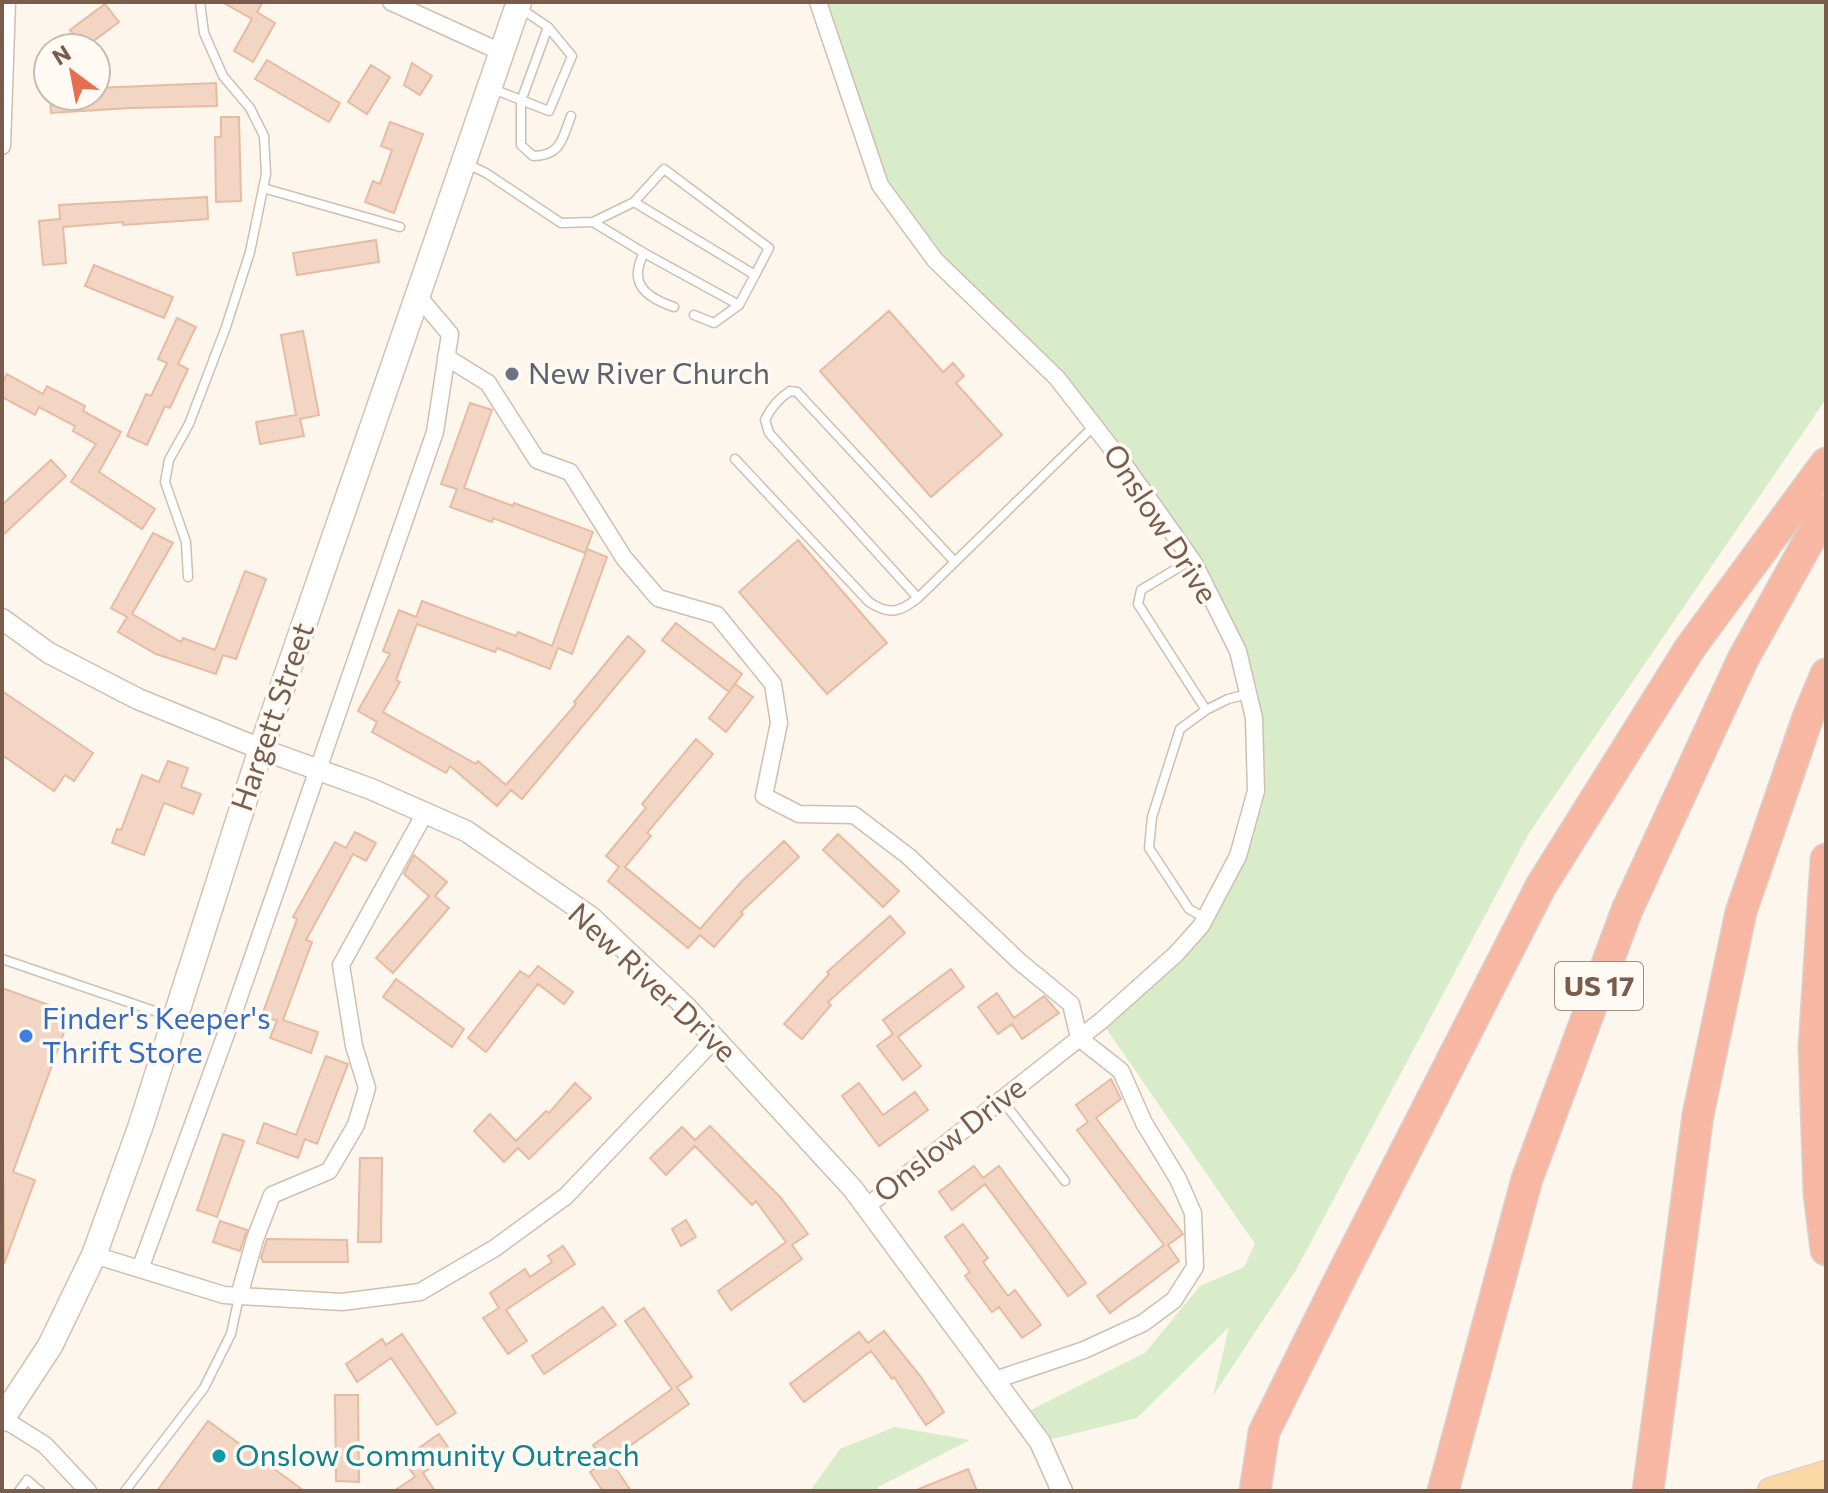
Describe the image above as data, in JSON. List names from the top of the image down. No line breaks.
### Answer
{"streets":{"highway":["US 17"],"main road":["Hargett Street"],"street":["Onslow Drive","New River Drive"]},"crossings":[["Onslow Drive","New River Drive"],["Hargett Street","New River Drive"]],"places":["New River Church","Finder's Keeper's Thrift Store","Onslow Community Outreach"],"north":"top left"}
